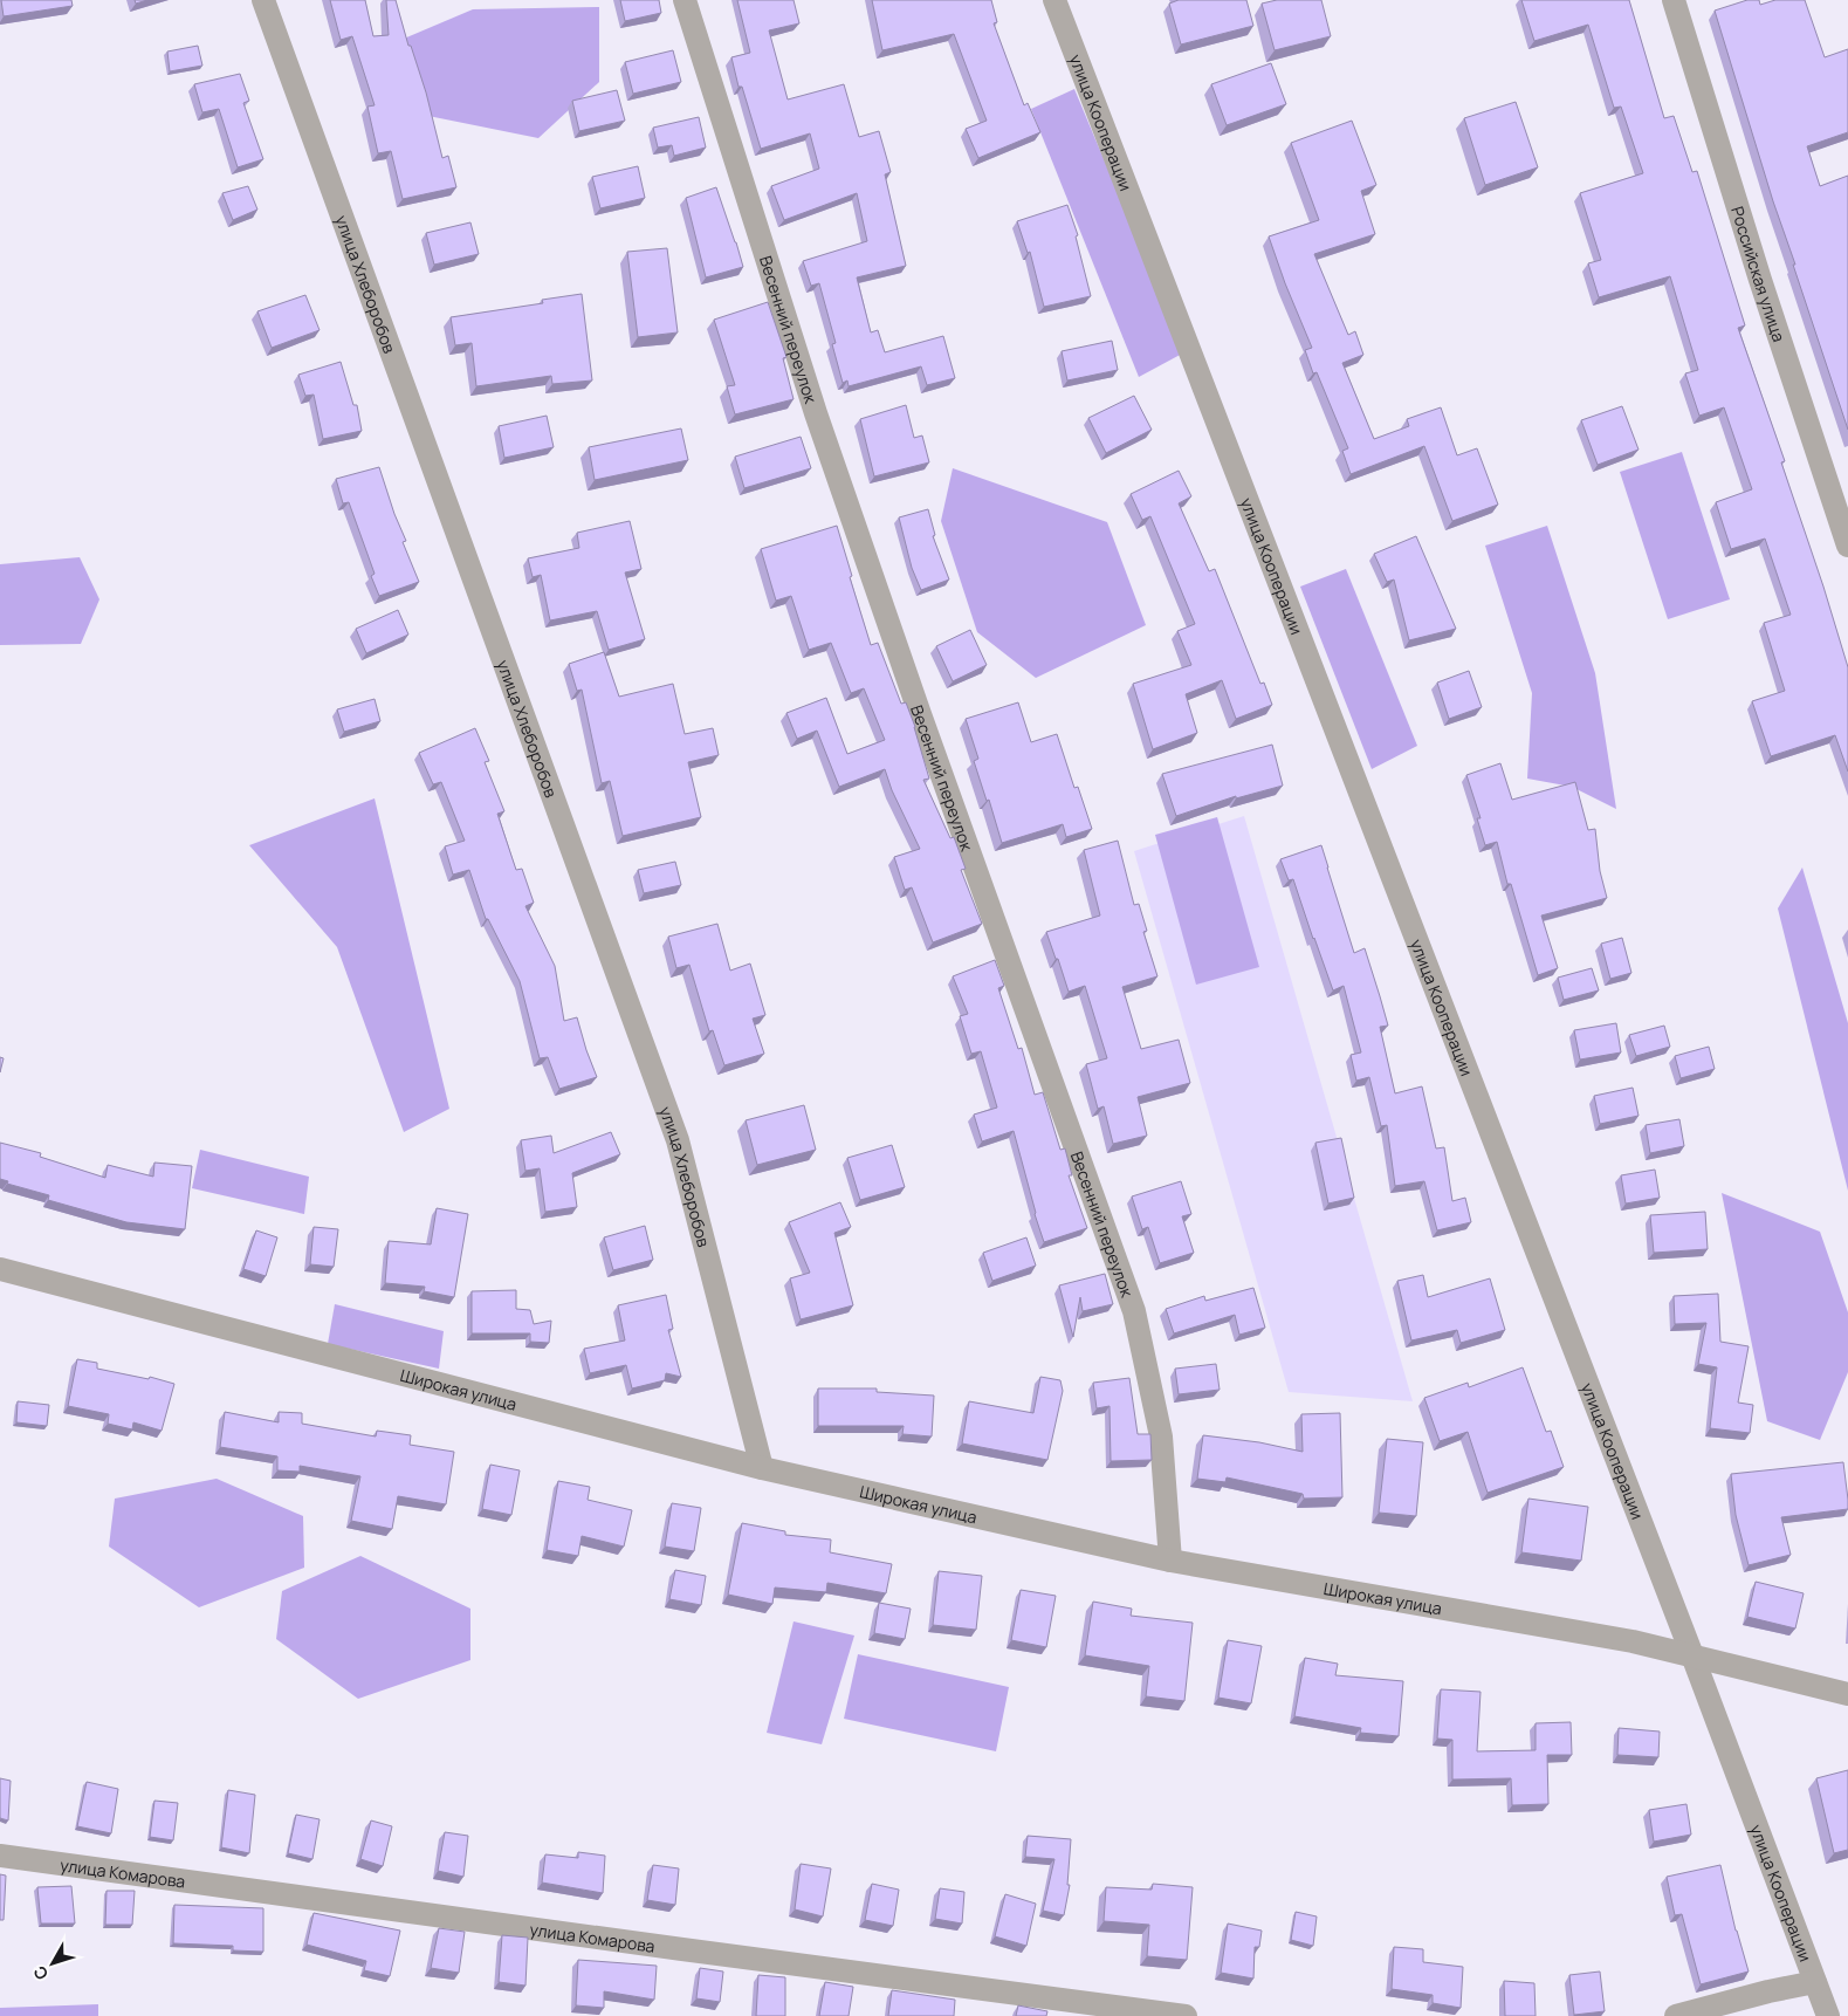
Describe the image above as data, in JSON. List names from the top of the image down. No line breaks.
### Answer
{"streets":{"street":["улица Кооперации","Российская улица","улица Хлеборобов","Весенний переулок","Широкая улица","улица Комарова"]},"crossings":[["улица Кооперации","Широкая улица"],["улица Хлеборобов","Широкая улица"],["Весенний переулок","Широкая улица"]],"north":"bottom left"}
